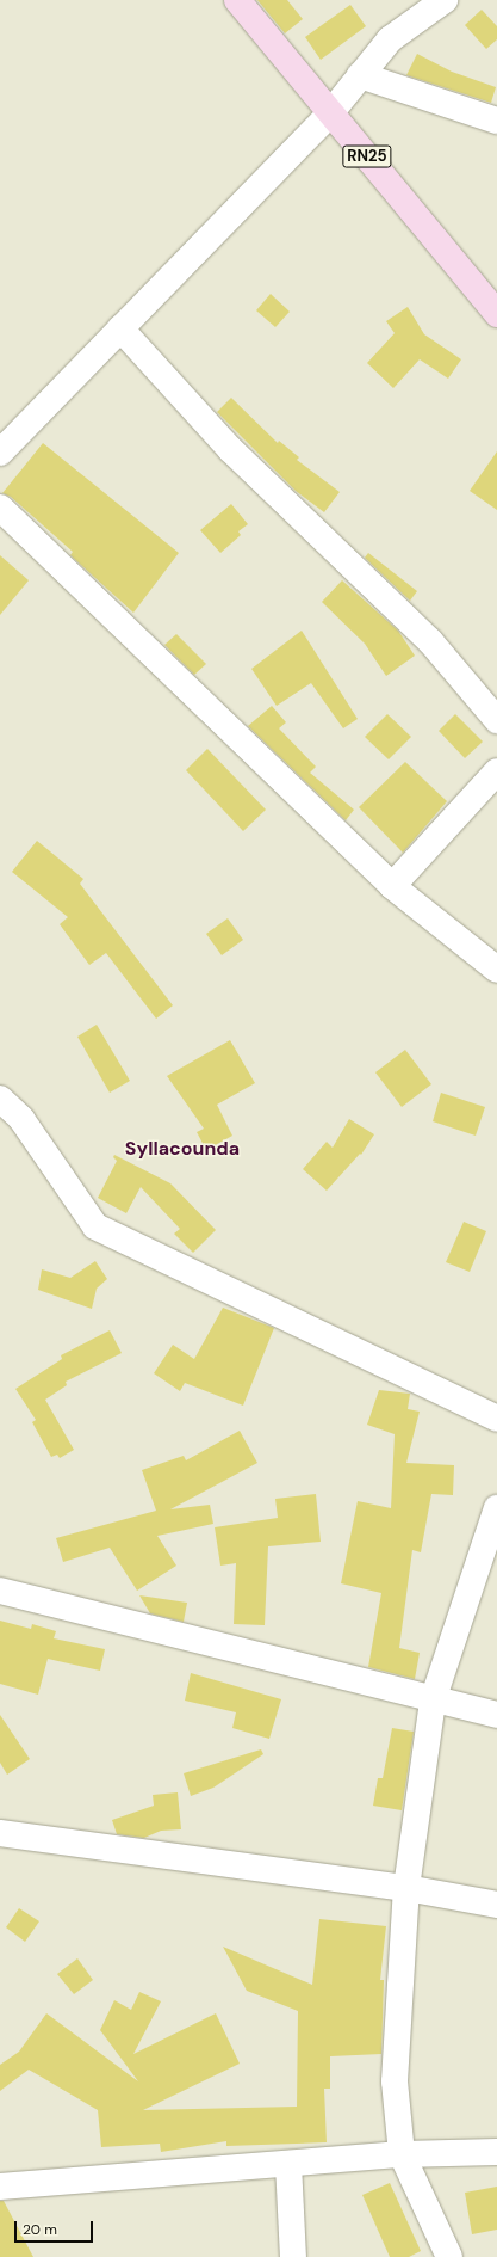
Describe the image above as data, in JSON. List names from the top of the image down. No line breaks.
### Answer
{"streets":{"main road":["RN25"]},"districts":["Syllacounda"],"scale_bar":"20 m"}
